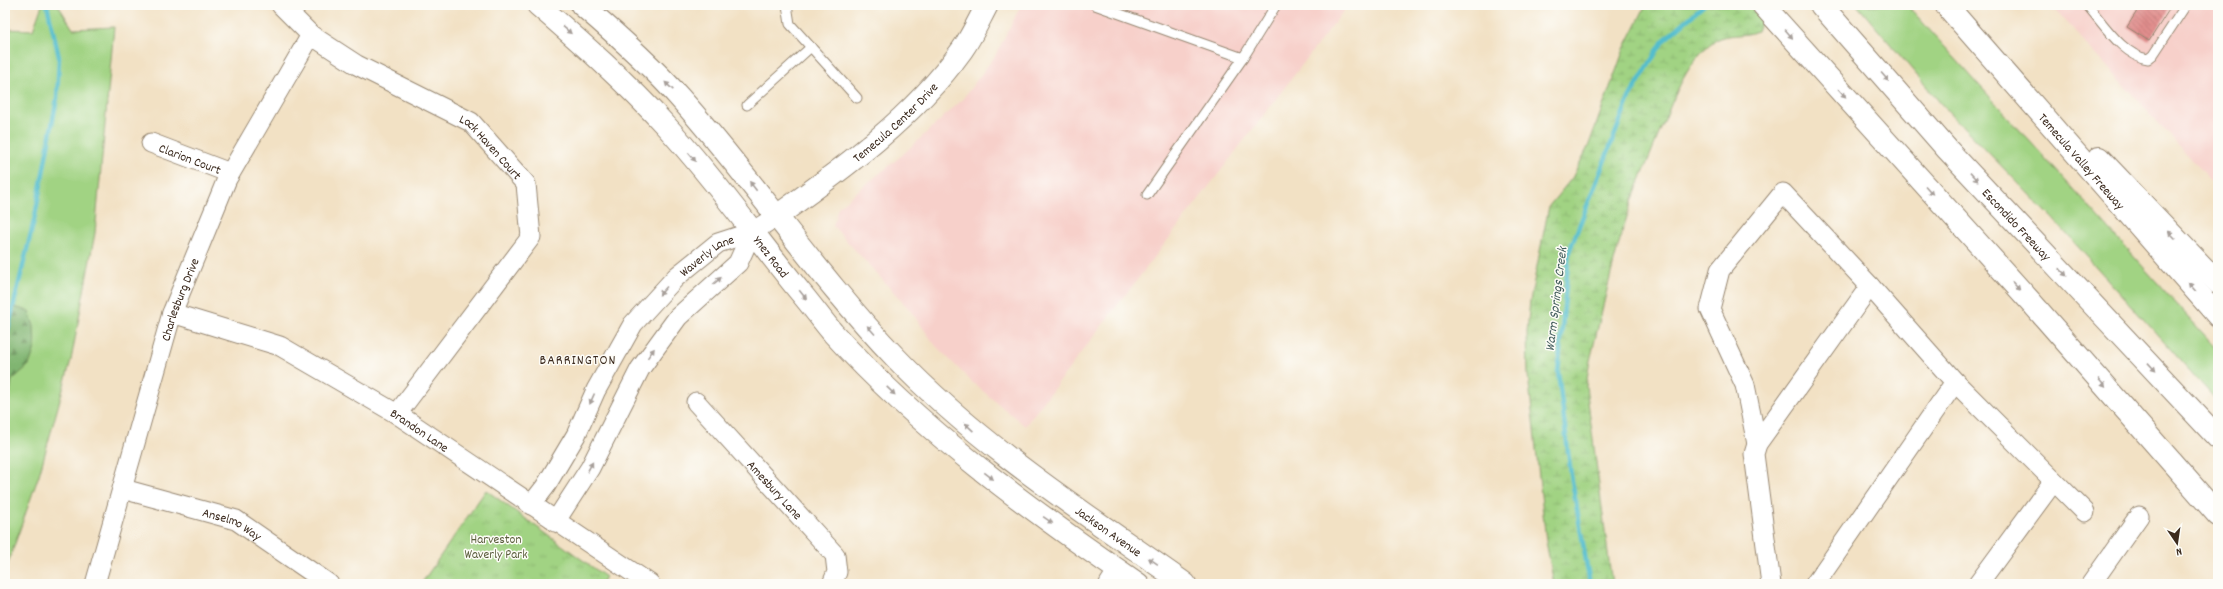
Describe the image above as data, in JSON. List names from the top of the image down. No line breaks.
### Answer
{"streets":{"main road":["Temecula Center Drive","Temecula Valley Freeway","Escondido Freeway","Ynez Road","Jackson Avenue"],"street":["Lock Haven Court","Clarion Court","Waverly Lane","Charlesburg Drive","Brandon Lane","Amesbury Lane","Anselmo Way"]},"crossings":[["Temecula Center Drive","Jackson Avenue"],["Lock Haven Court","Charlesburg Drive"],["Lock Haven Court","Brandon Lane"],["Clarion Court","Charlesburg Drive"],["Ynez Road","Waverly Lane"],["Ynez Road","Jackson Avenue"],["Waverly Lane","Brandon Lane"],["Charlesburg Drive","Brandon Lane"],["Charlesburg Drive","Anselmo Way"]],"districts":["BARRINGTON"],"water":["Warm Springs Creek"],"parks":["Harveston Waverly Park"],"north":"bottom"}
